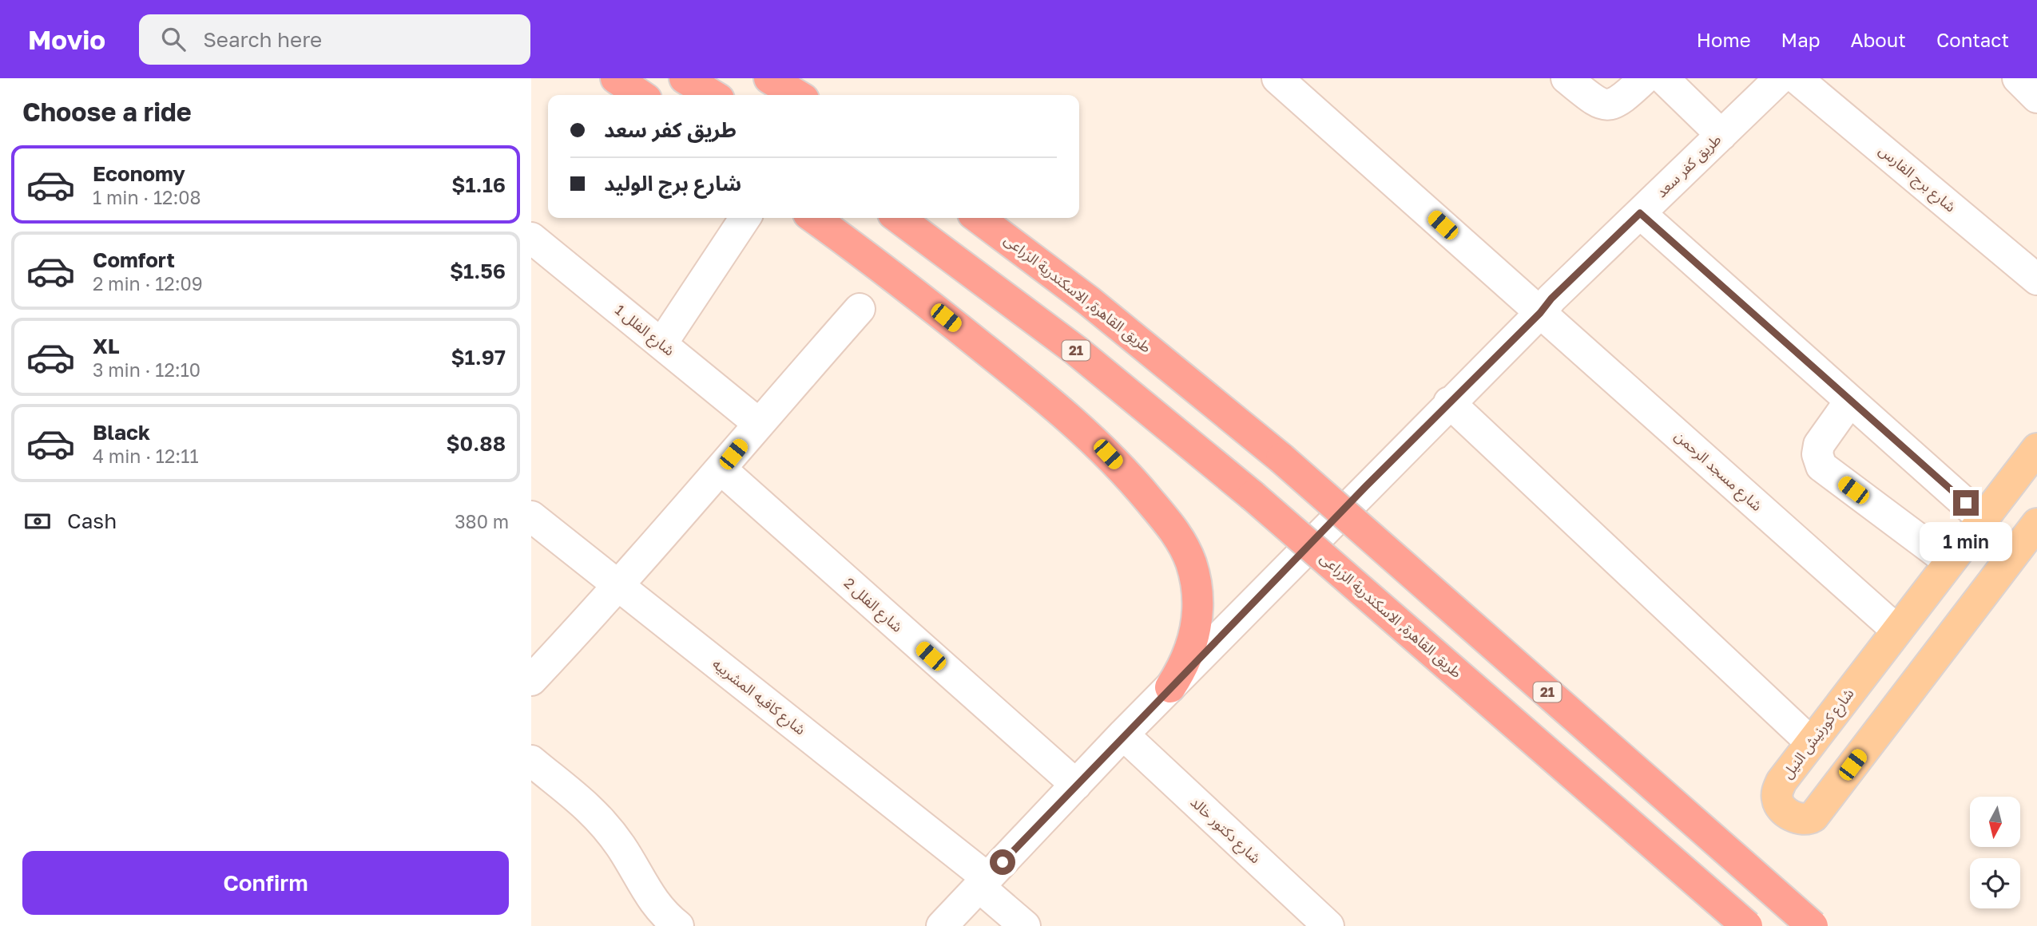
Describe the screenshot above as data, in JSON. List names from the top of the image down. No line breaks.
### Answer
{"streets":{"highway":["طريق القاهرة, الاسكندرية الزراعى","21"],"main road":["شارع كورنيش النيل"],"street":["طريق كفر سعد","شارع برج الفارس","شارع الفلل 1","شارع مسجد الرحمن","شارع الفلل 2","شارع كافيه المشربيه","شارع دكتور خالد"]},"crossings":[["طريق كفر سعد","شارع مسجد الرحمن"],["طريق كفر سعد","شارع الفلل 2"],["طريق كفر سعد","شارع كافيه المشربيه"],["طريق كفر سعد","شارع دكتور خالد"],["شارع مسجد الرحمن","شارع كورنيش النيل"]],"north":"bottom","page":{"header":"Movio","search":"Search here","nav":["Home","Map","About","Contact"],"heading":"Choose a ride","banner":["طريق كفر سعد","شارع برج الوليد"],"list":[{"name":"Economy","note":"1 min · 12:08","value":"$1.16"},{"name":"Comfort","note":"2 min · 12:09","value":"$1.56"},{"name":"XL","note":"3 min · 12:10","value":"$1.97"},{"name":"Black","note":"4 min · 12:11","value":"$0.88"}],"pay":["Cash","380 m"],"bubble":"1 min","buttons":"Confirm"}}
